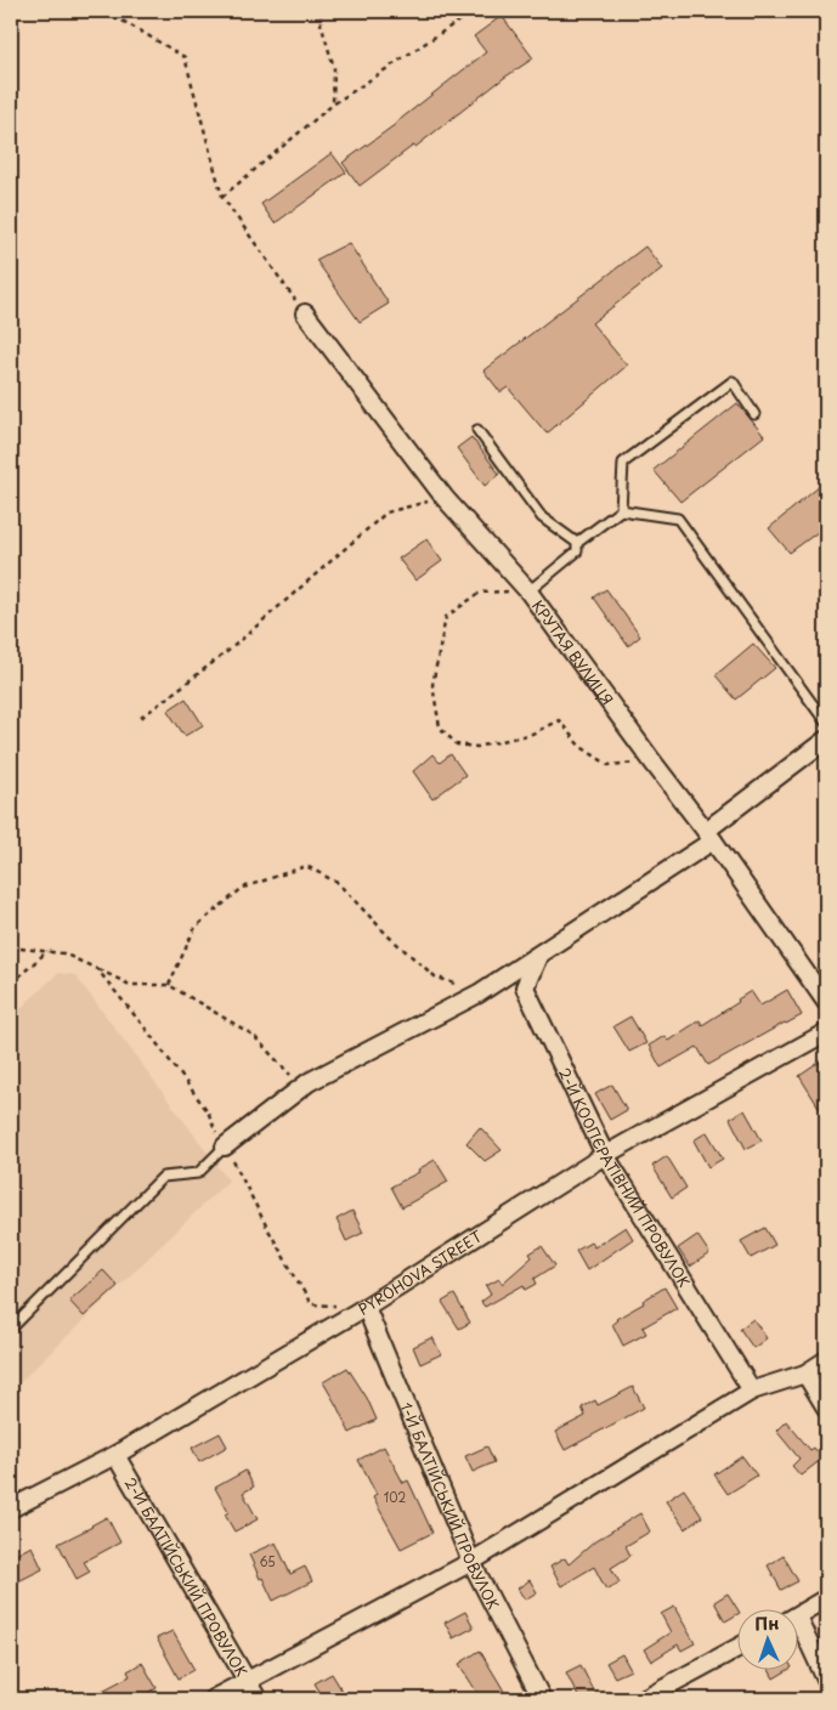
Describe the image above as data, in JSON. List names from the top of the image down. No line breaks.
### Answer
{"streets":{"street":["КРУТАЯ ВУЛИЦЯ","2-Й КООПЄРАТІВНИЙ ПРОВУЛОК","PYROHOVA STREET","1-Й БАЛТІЙСЬКИЙ ПРОВУЛОК","2-Й БАЛТІЙСЬКИЙ ПРОВУЛОК"]},"crossings":[["2-Й КООПЄРАТІВНИЙ ПРОВУЛОК","PYROHOVA STREET"],["PYROHOVA STREET","1-Й БАЛТІЙСЬКИЙ ПРОВУЛОК"],["PYROHOVA STREET","2-Й БАЛТІЙСЬКИЙ ПРОВУЛОК"]],"house_numbers":["102","65"],"north":"top"}
